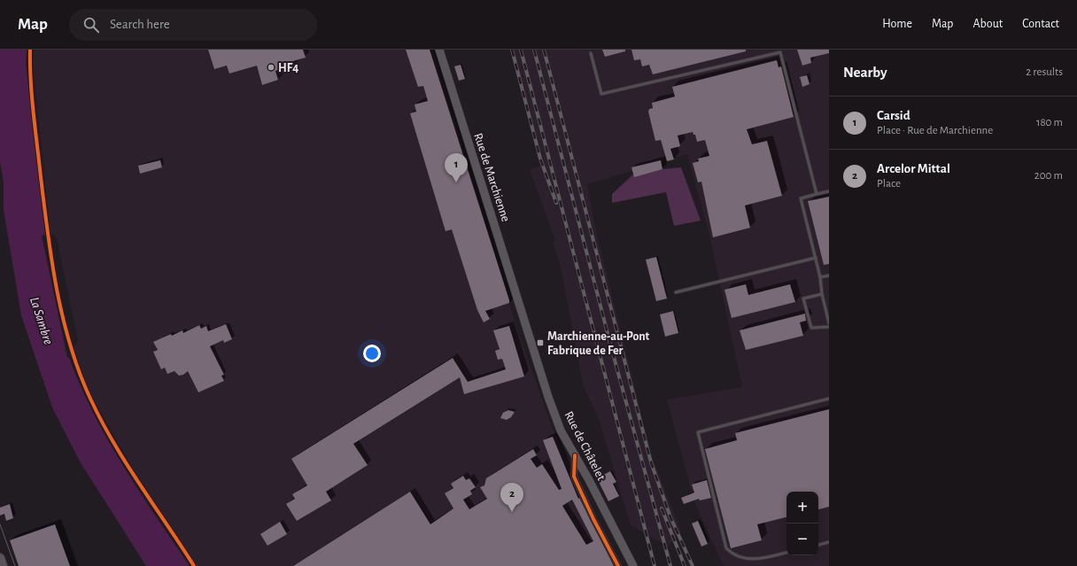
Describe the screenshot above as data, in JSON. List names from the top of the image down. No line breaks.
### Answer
{"streets":{"main road":["Rue de Marchienne","Rue de Châtelet"]},"crossings":[["Rue de Marchienne","Rue de Châtelet"]],"water":["La Sambre"],"places":{"other":["HF4"],"transit":["Marchienne-au-Pont Fabrique de Fer"]},"page":{"header":"Map","search":"Search here","nav":["Home","Map","About","Contact"],"heading":["Nearby","2 results"],"list":[{"mark":"1","name":"Carsid","note":"Place · Rue de Marchienne","value":"180 m"},{"mark":"2","name":"Arcelor Mittal","note":"Place","value":"200 m"}],"pins":["1","2"],"map_buttons":["+","−"]}}
